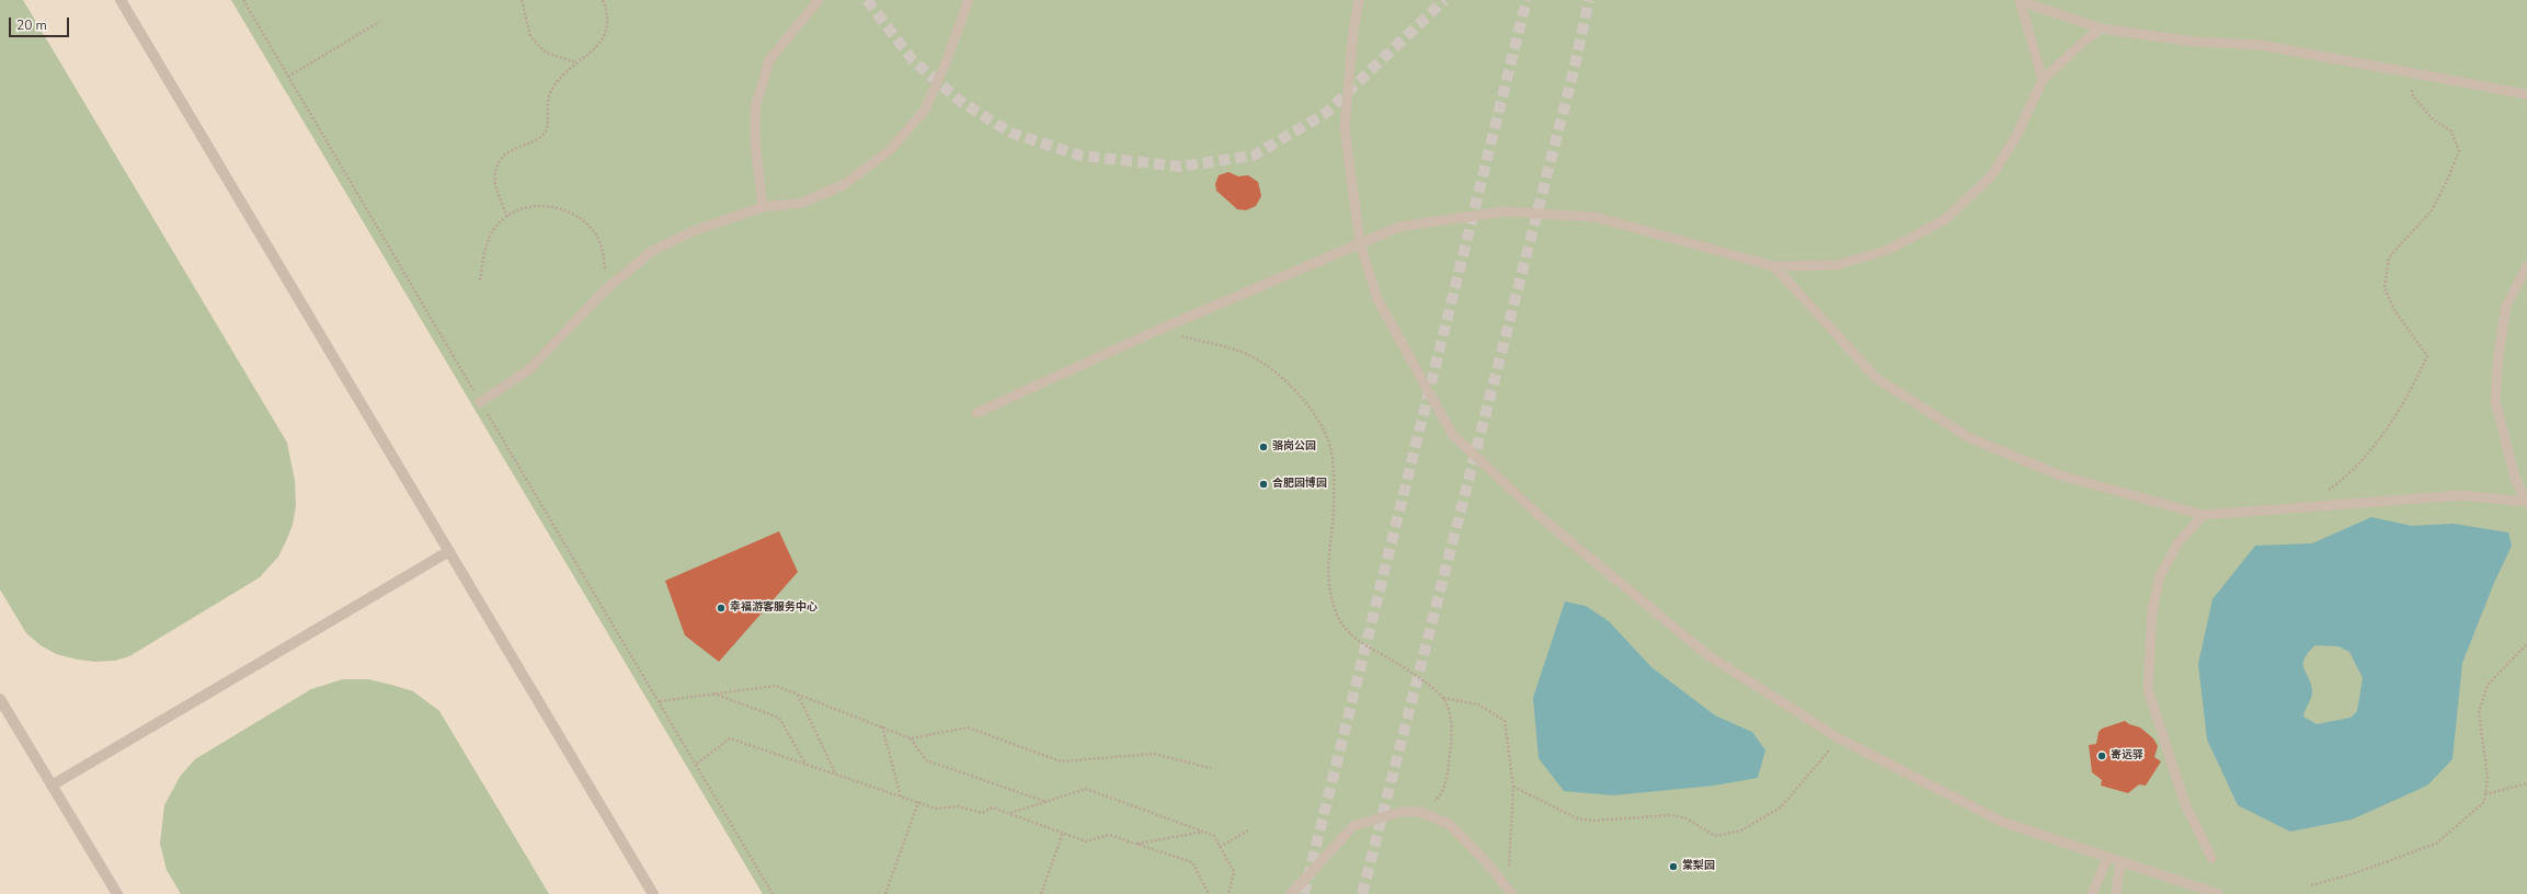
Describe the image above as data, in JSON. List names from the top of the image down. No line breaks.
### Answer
{"places":["骆岗公园","合肥园博园","幸福游客服务中心","寄远驿","棠梨园"],"scale_bar":"20 m"}
